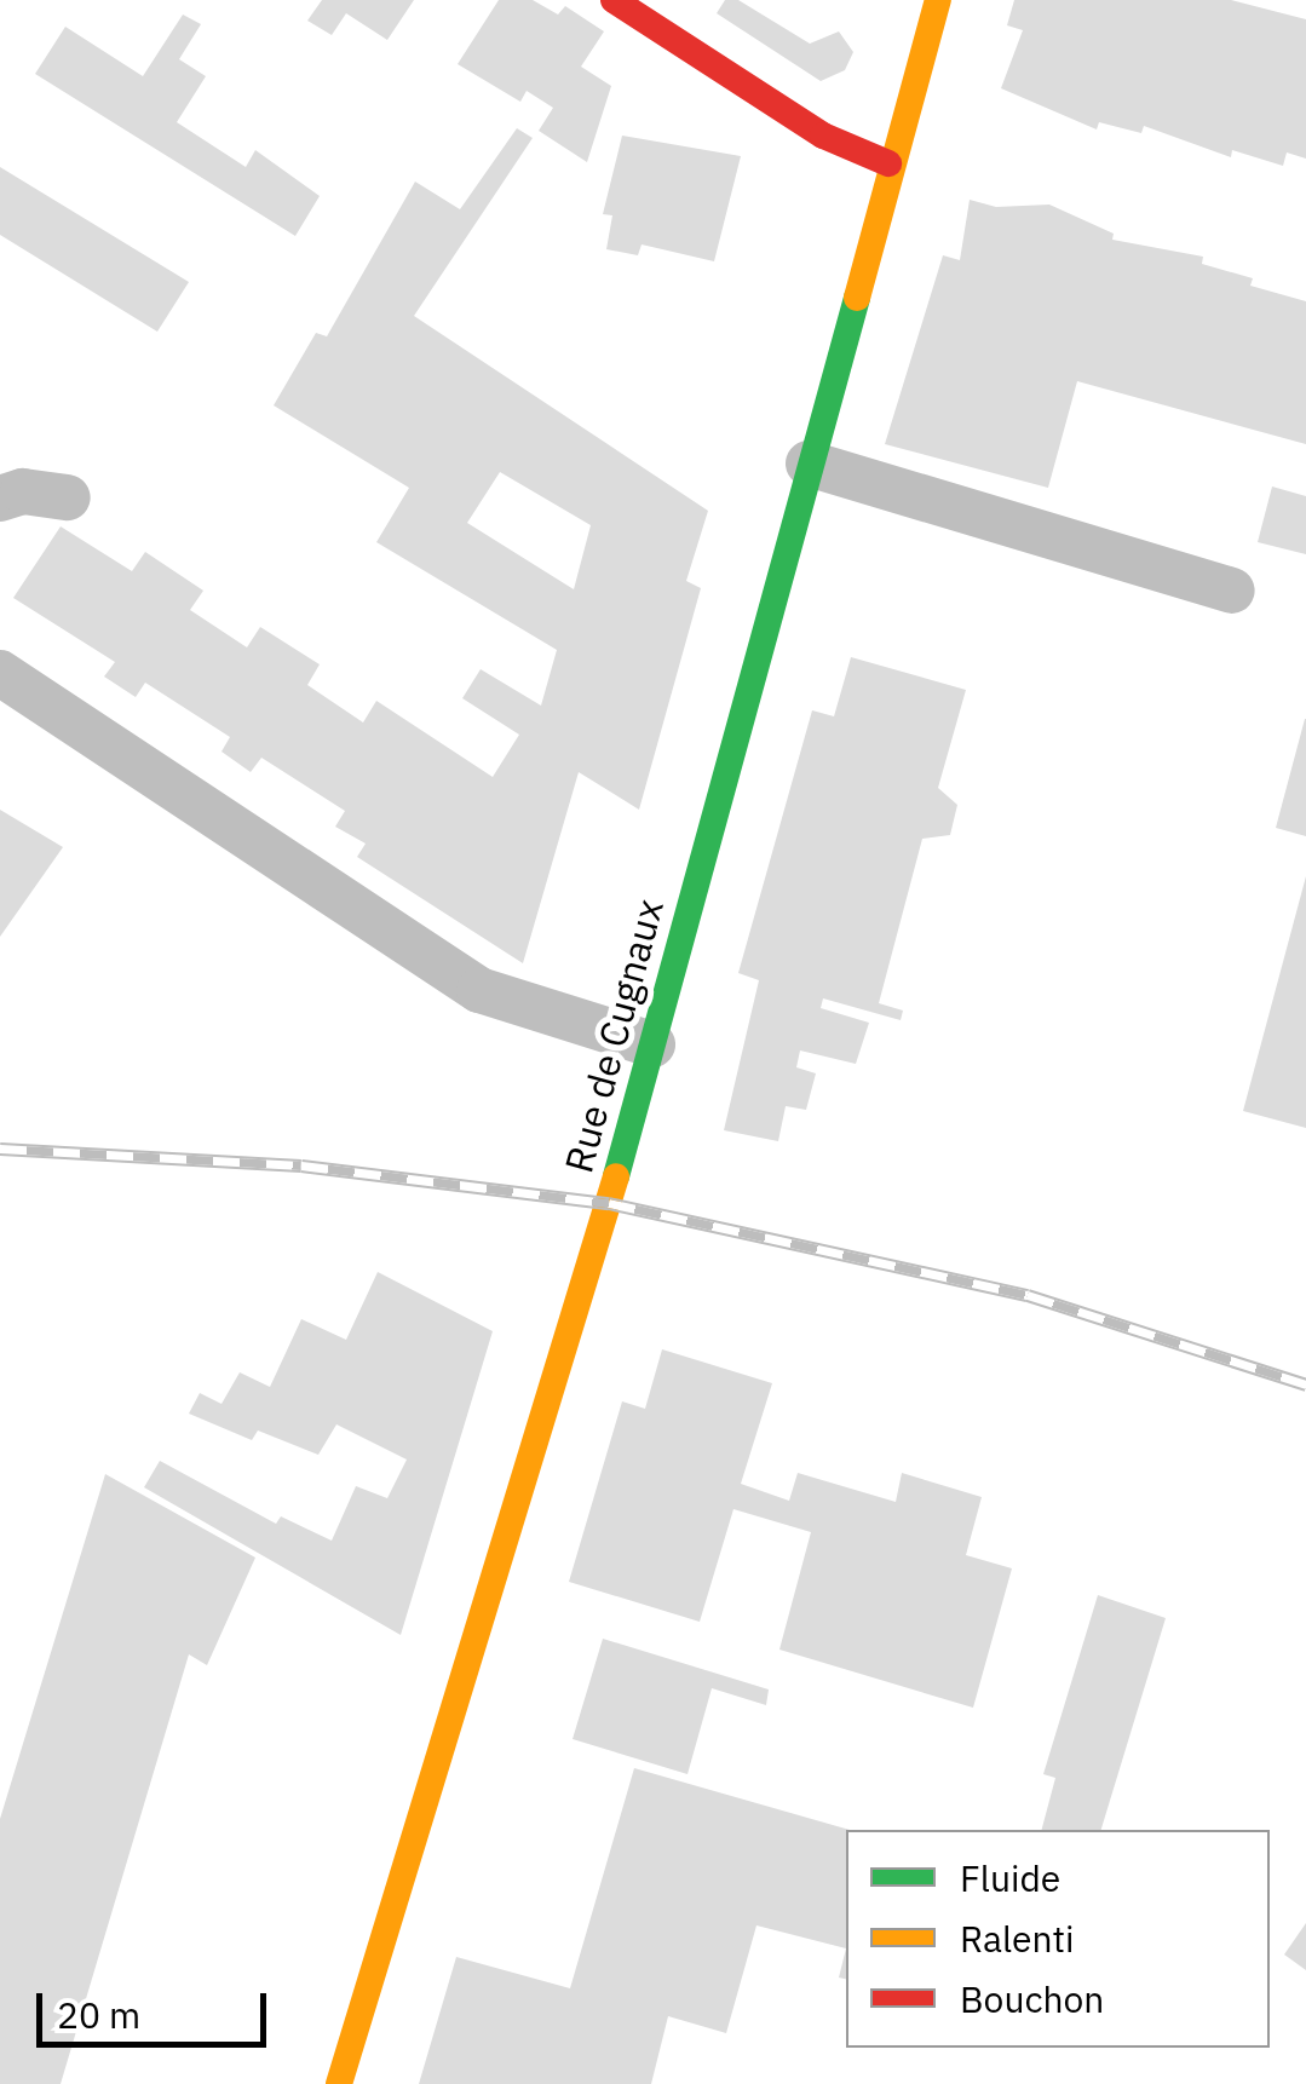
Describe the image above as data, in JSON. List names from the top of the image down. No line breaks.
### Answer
{"streets":{"street":["Rue de Cugnaux"]},"legend":["Fluide","Ralenti","Bouchon"],"scale_bar":"20 m"}
